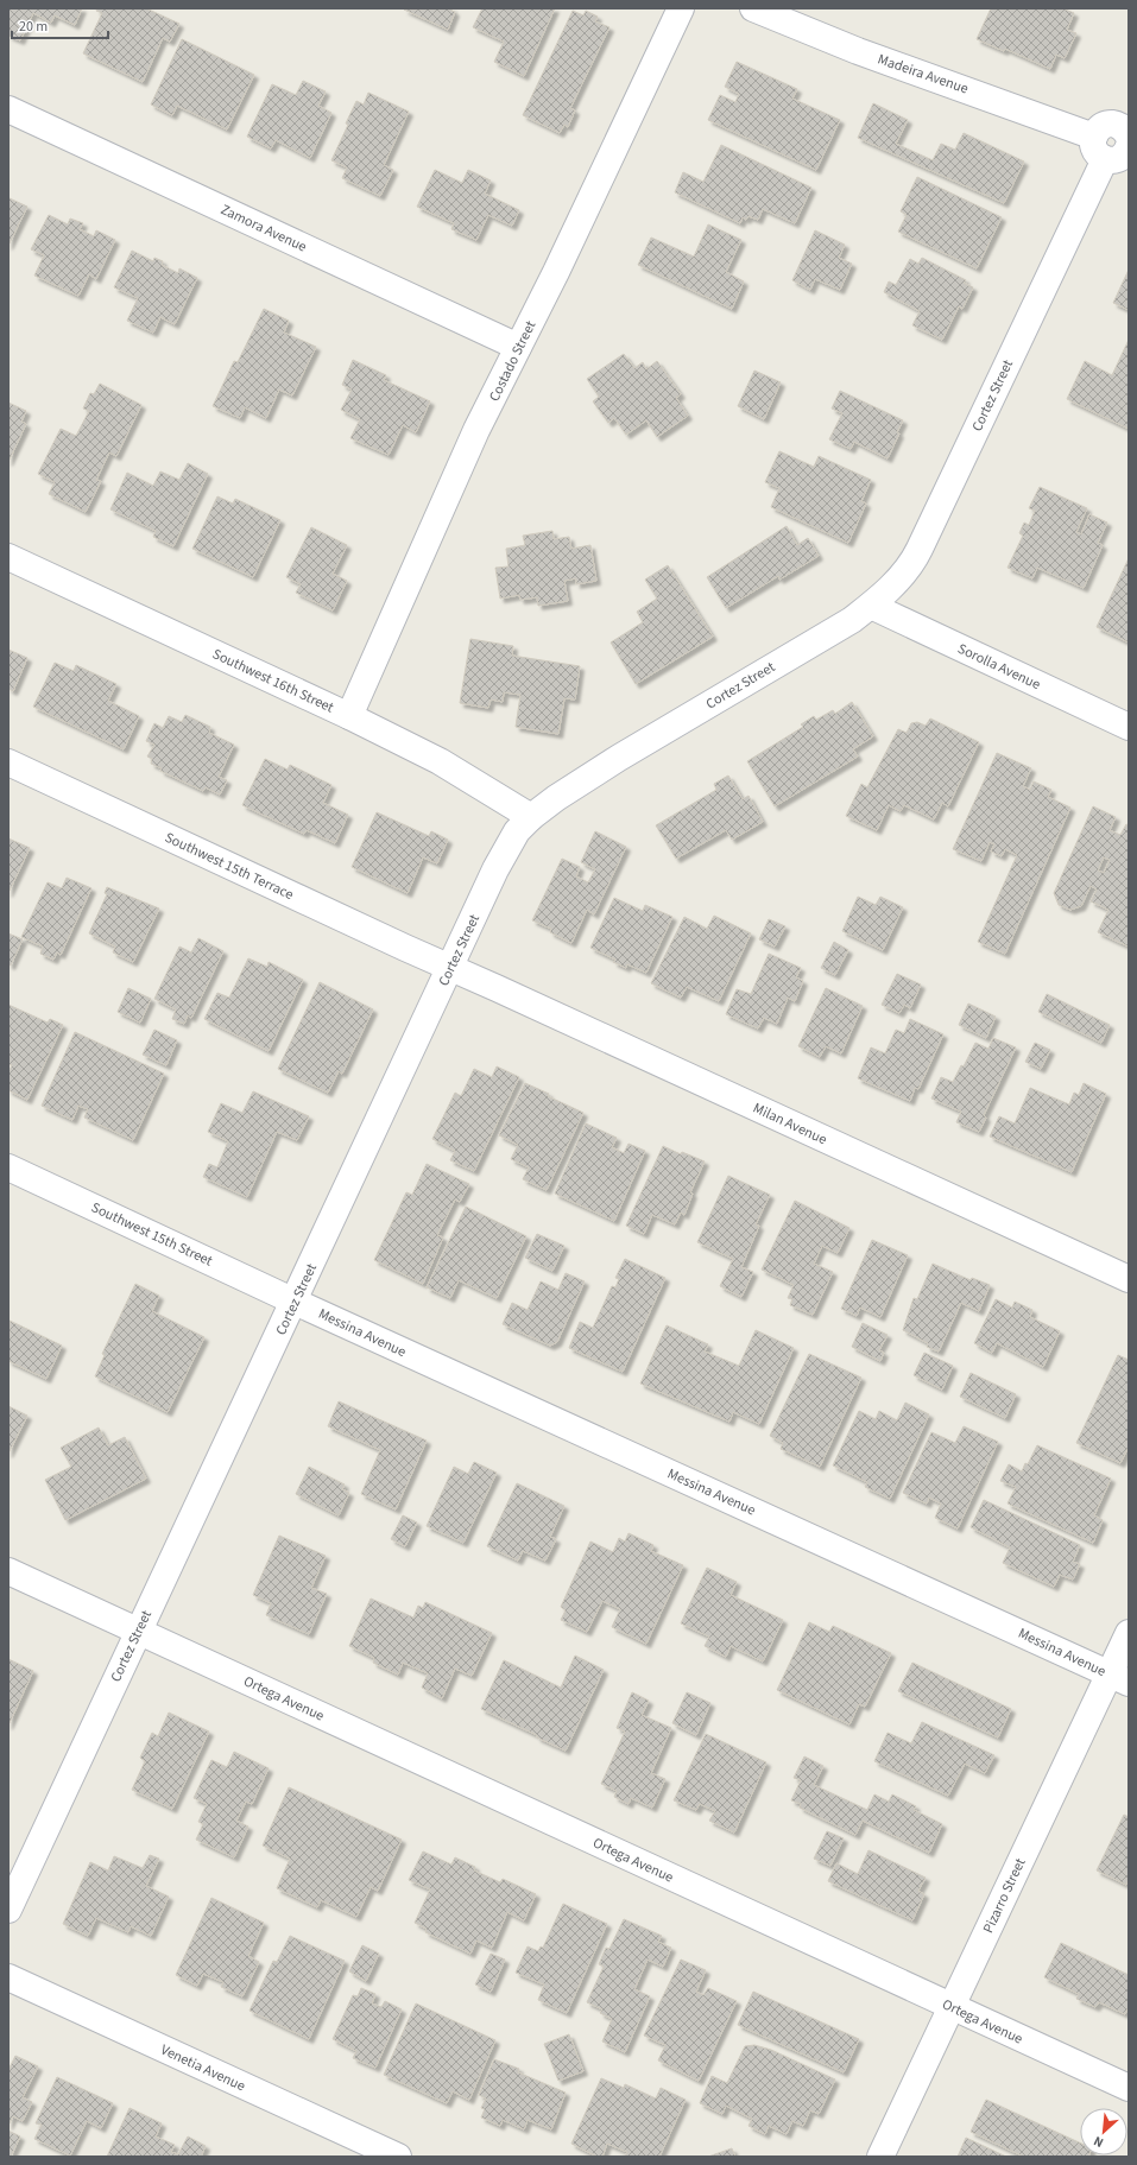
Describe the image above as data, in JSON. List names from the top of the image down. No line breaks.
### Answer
{"streets":{"street":["Madeira Avenue","Zamora Avenue","Costado Street","Cortez Street","Sorolla Avenue","Southwest 16th Street","Southwest 15th Terrace","Milan Avenue","Southwest 15th Street","Messina Avenue","Ortega Avenue","Pizarro Street","Venetia Avenue"]},"crossings":[["Madeira Avenue","Cortez Street"],["Zamora Avenue","Costado Street"],["Costado Street","Southwest 16th Street"],["Cortez Street","Sorolla Avenue"],["Cortez Street","Southwest 16th Street"],["Cortez Street","Southwest 15th Terrace"],["Cortez Street","Milan Avenue"],["Cortez Street","Southwest 15th Street"],["Cortez Street","Messina Avenue"],["Cortez Street","Ortega Avenue"],["Southwest 15th Terrace","Milan Avenue"],["Southwest 15th Street","Messina Avenue"],["Messina Avenue","Pizarro Street"],["Ortega Avenue","Pizarro Street"]],"scale_bar":"20 m","north":"bottom left"}
